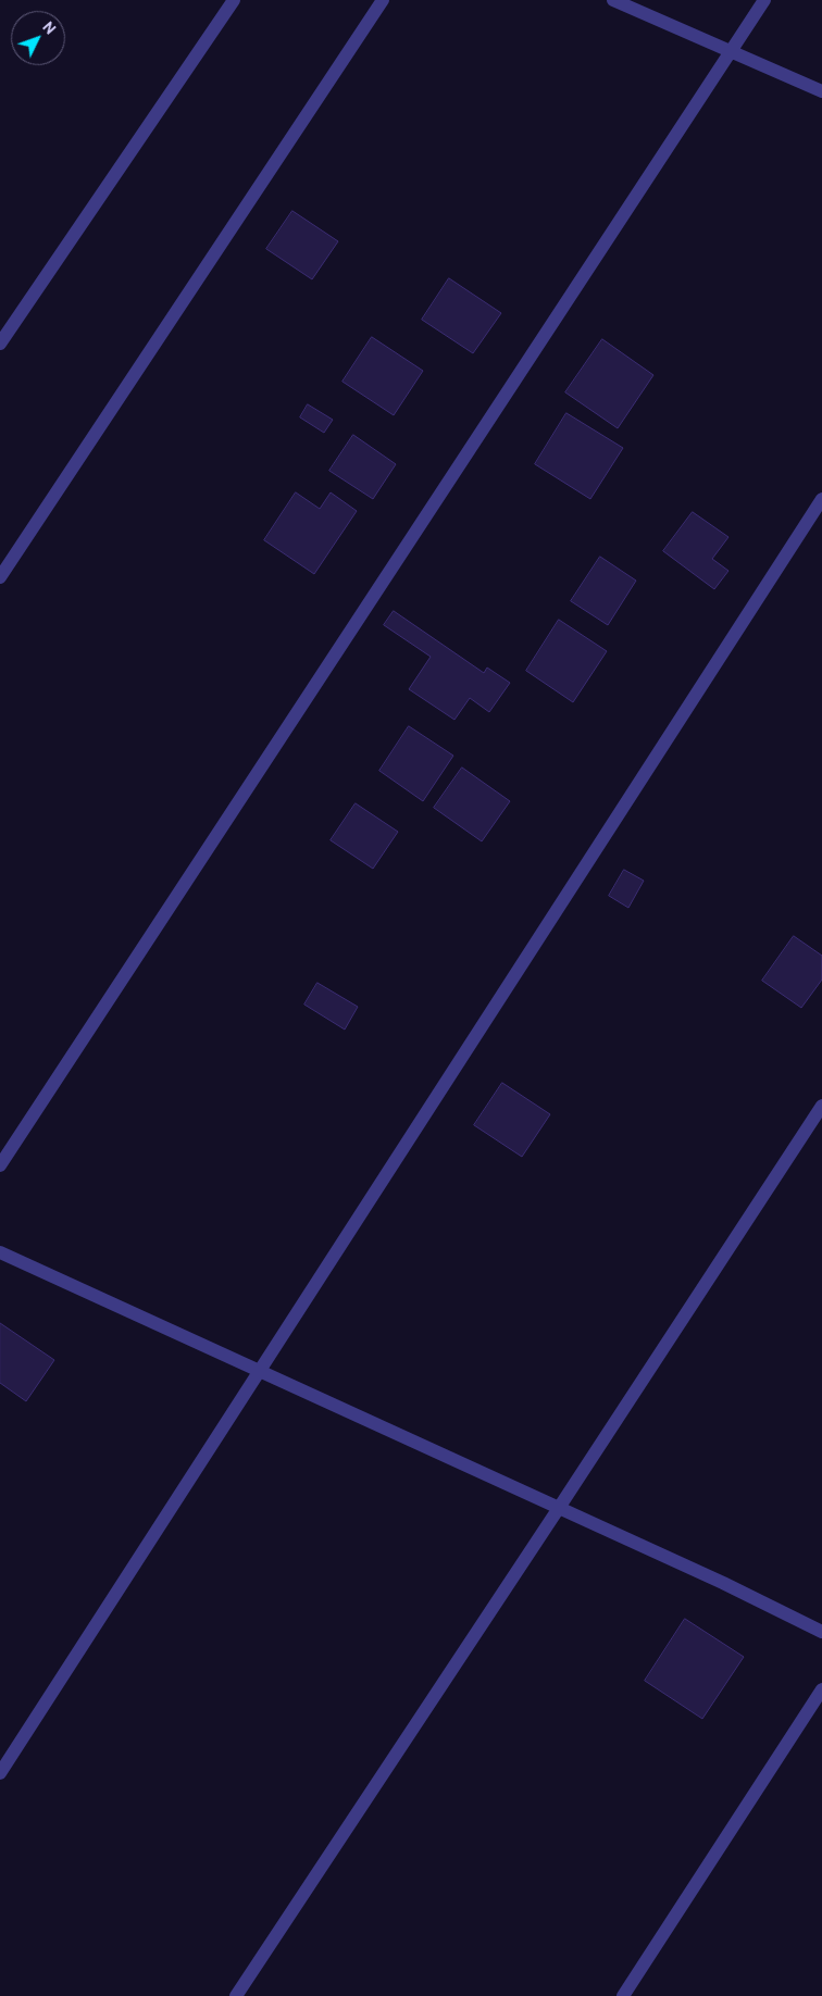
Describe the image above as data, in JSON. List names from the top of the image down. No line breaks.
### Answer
{"north":"top right"}
